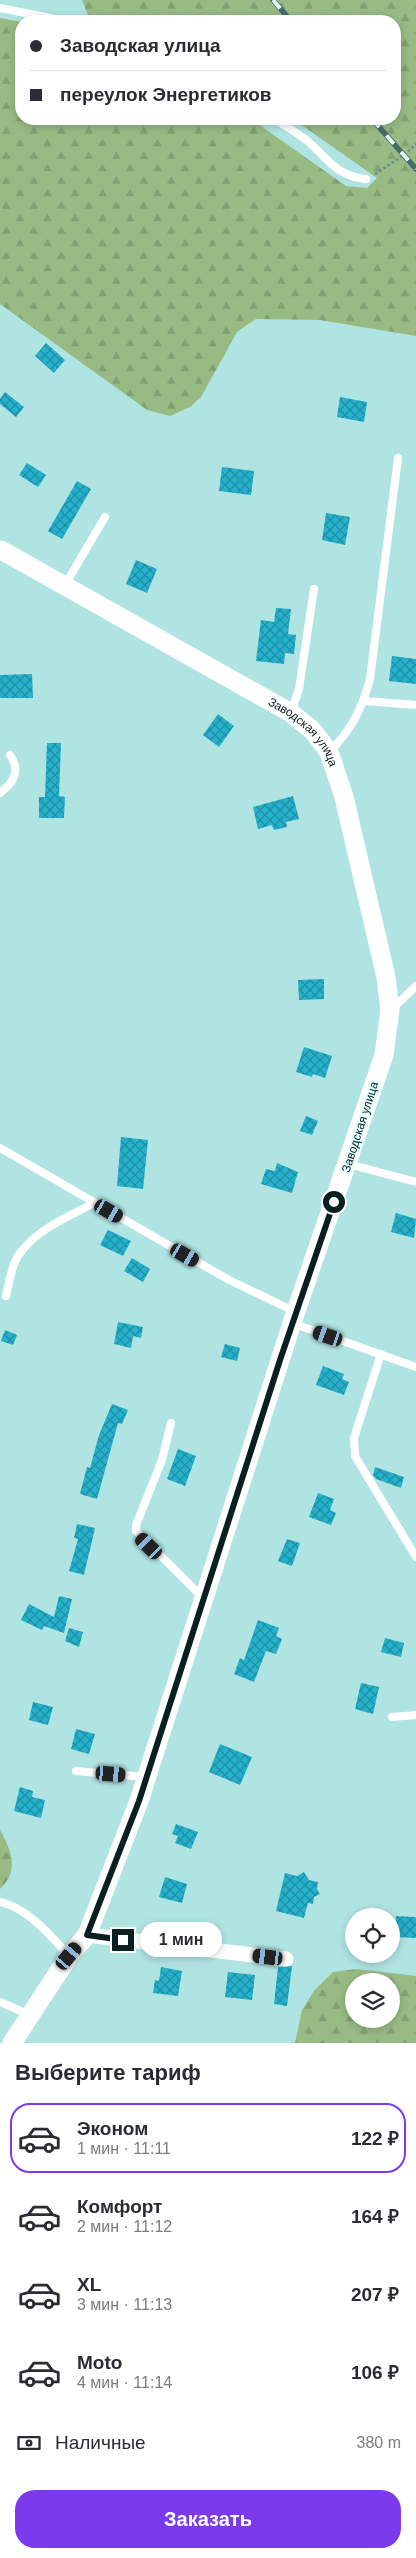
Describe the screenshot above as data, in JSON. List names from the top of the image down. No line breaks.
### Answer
{"streets":{"street":["Заводская улица"]},"page":{"banner":["Заводская улица","переулок Энергетиков"],"bubble":"1 мин","heading":"Выберите тариф","list":[{"name":"Эконом","note":"1 мин · 11:11","value":"122 ₽"},{"name":"Комфорт","note":"2 мин · 11:12","value":"164 ₽"},{"name":"XL","note":"3 мин · 11:13","value":"207 ₽"},{"name":"Moto","note":"4 мин · 11:14","value":"106 ₽"}],"pay":["Наличные","380 m"],"buttons":"Заказать"}}
